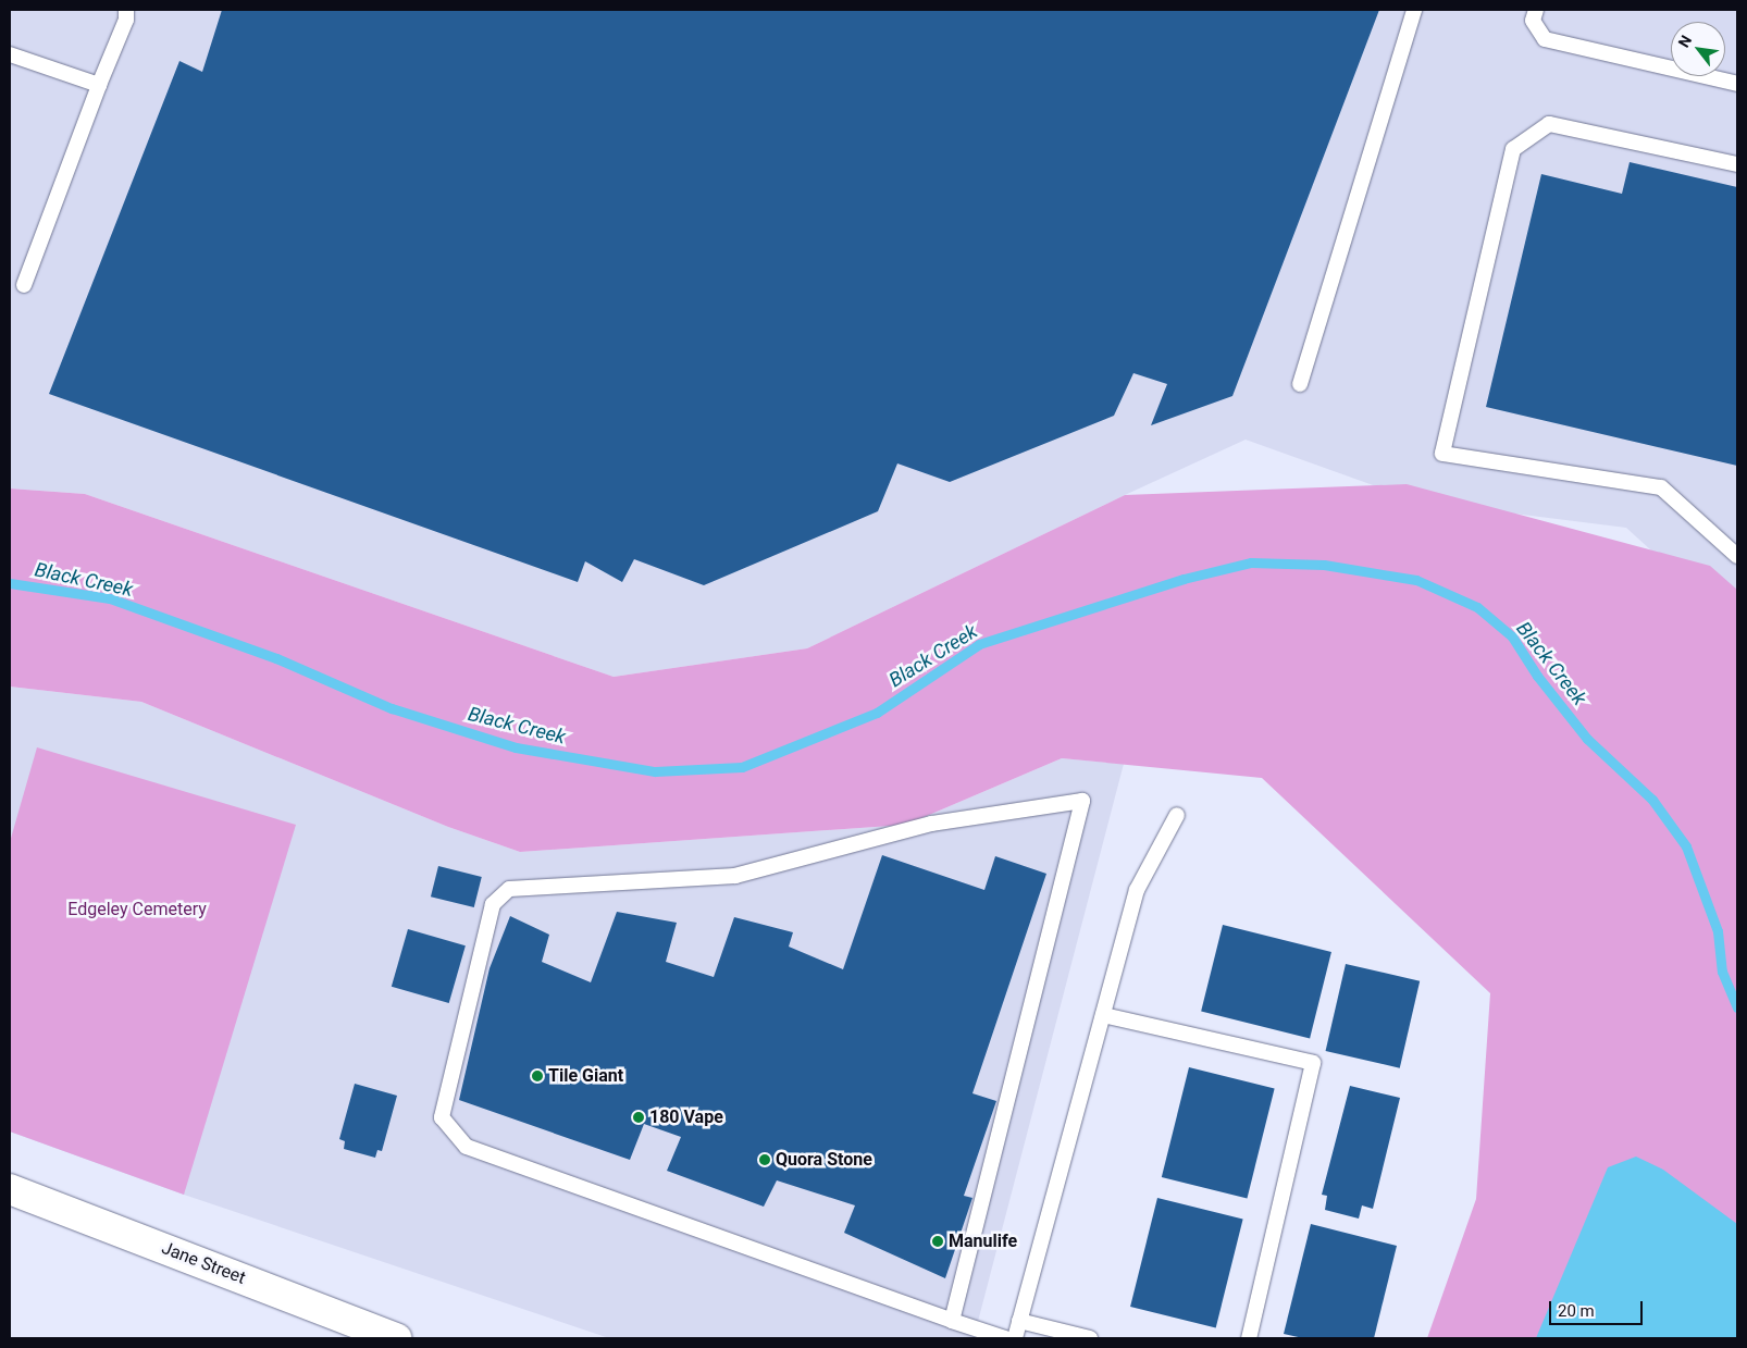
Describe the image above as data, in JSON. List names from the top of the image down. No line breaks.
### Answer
{"streets":{"main road":["Jane Street"]},"water":["Black Creek"],"parks":["Edgeley Cemetery"],"places":["Tile Giant","180 Vape","Quora Stone","Manulife"],"scale_bar":"20 m","north":"top left"}
